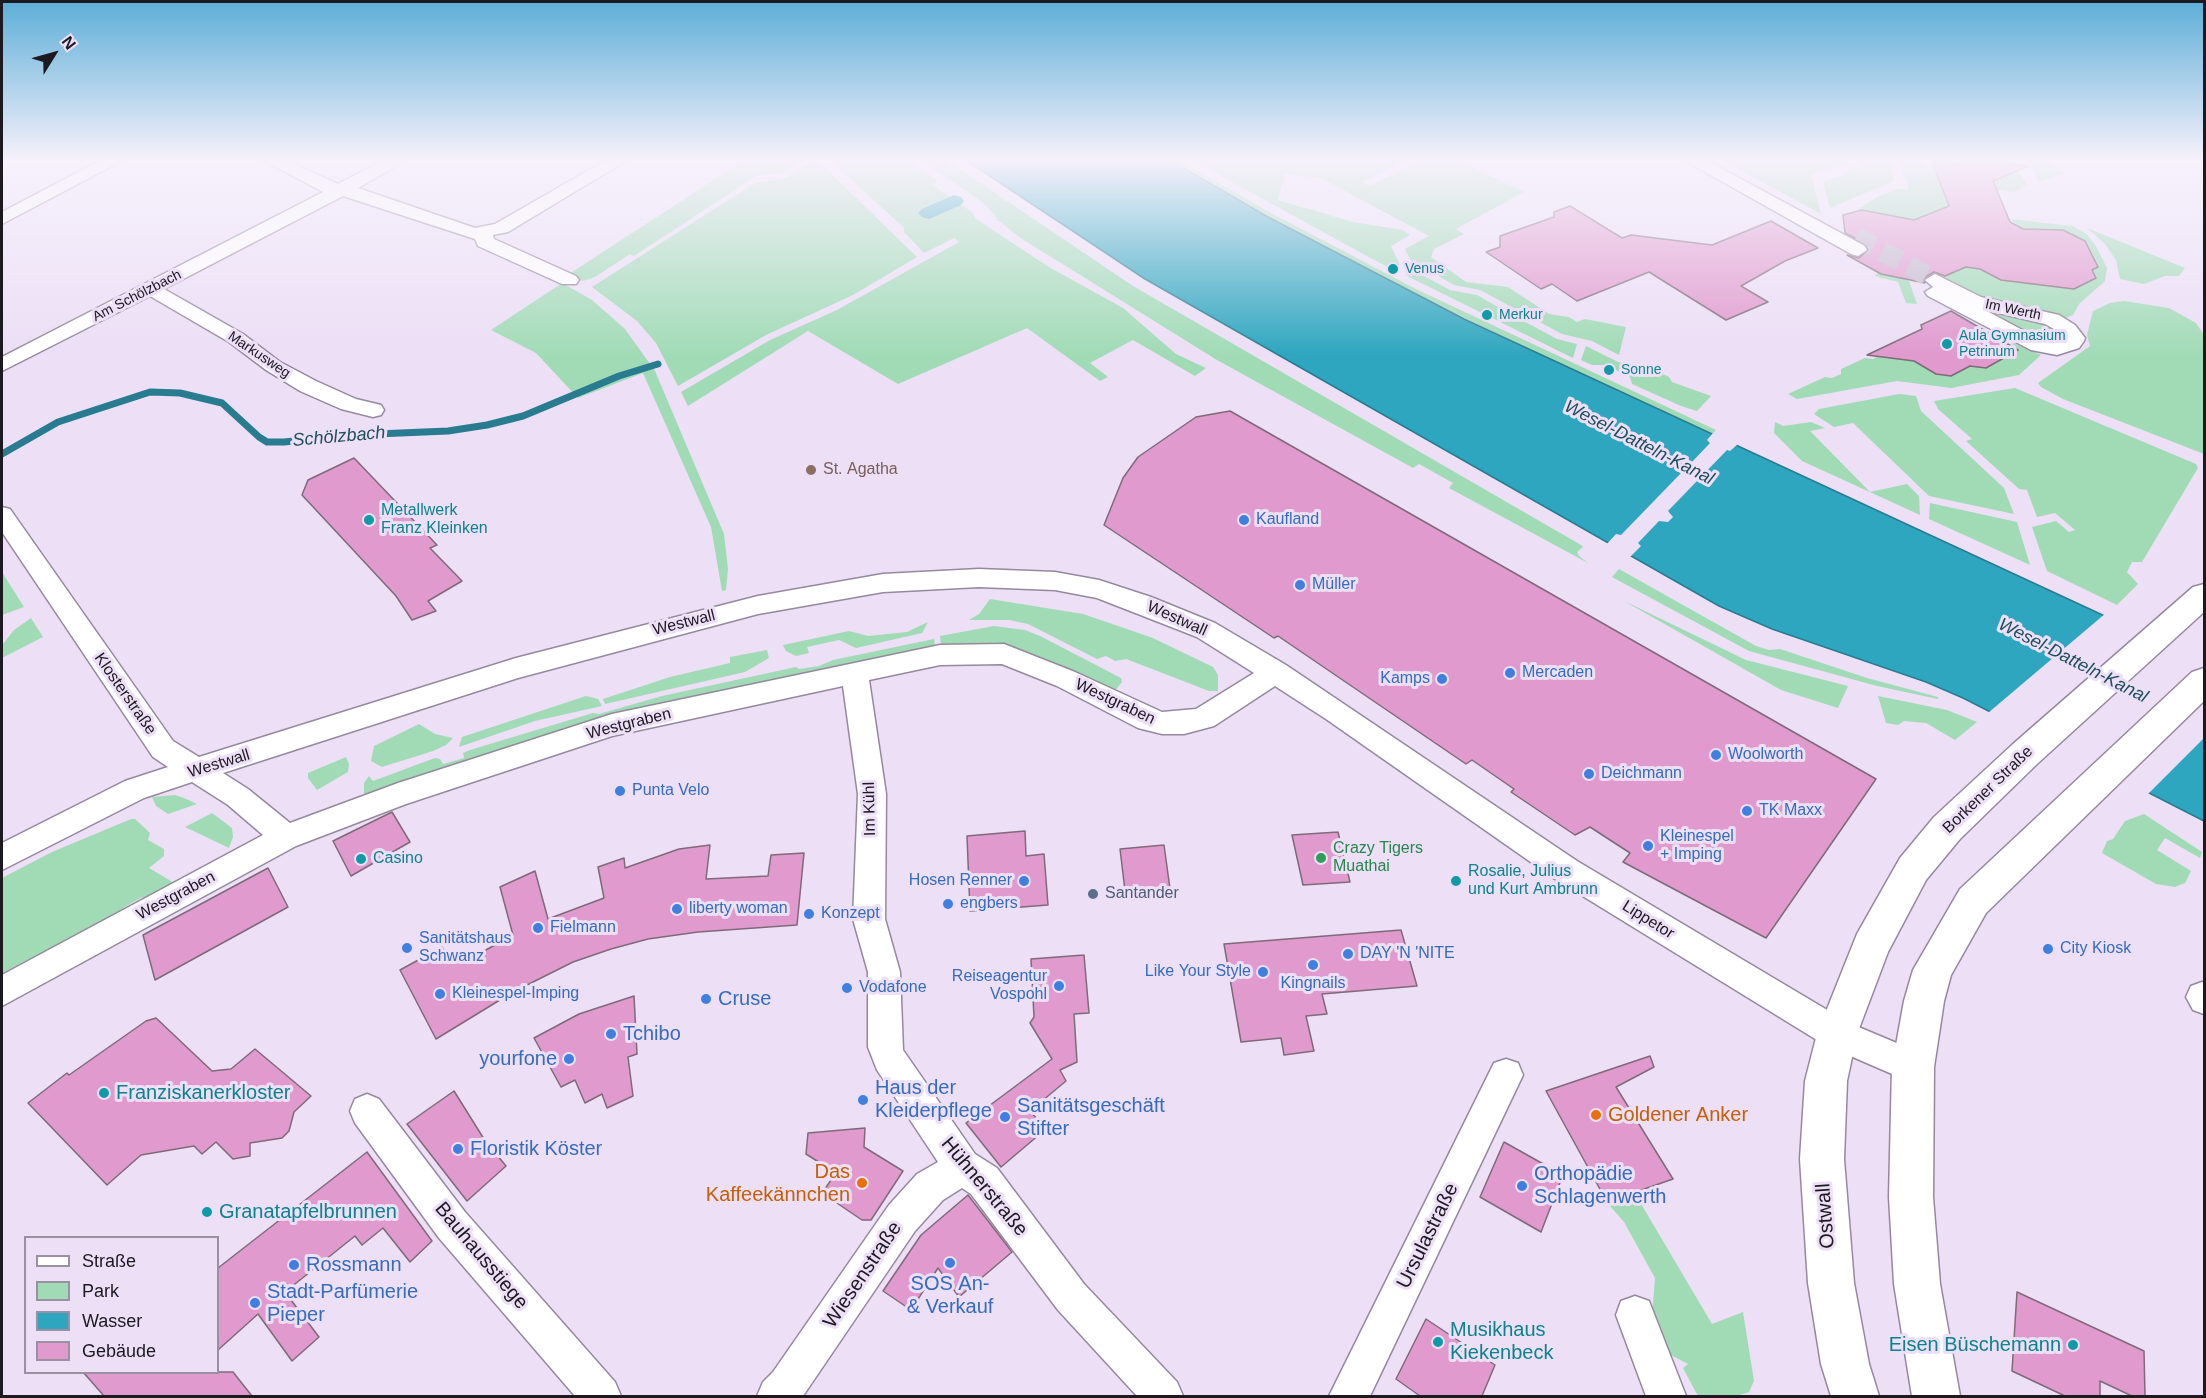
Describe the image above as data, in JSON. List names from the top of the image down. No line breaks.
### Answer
{"streets":{"main road":["Borkener Straße","Ostwall"],"street":["Am Schölzbach","Im Werth","Markusweg","Westwall","Klosterstraße","Westgraben","Im Kühl","Lippetor","Hühnerstraße","Ursulastraße","Bauhausstiege","Wiesenstraße"]},"crossings":[["Am Schölzbach","Markusweg"],["Westwall","Klosterstraße"],["Westwall","Westgraben"],["Westwall","Lippetor"],["Klosterstraße","Westgraben"],["Westgraben","Im Kühl"],["Borkener Straße","Lippetor"],["Borkener Straße","Ostwall"],["Im Kühl","Hühnerstraße"],["Lippetor","Ostwall"],["Hühnerstraße","Wiesenstraße"]],"water":["Schölzbach","Wesel-Datteln-Kanal"],"places":["Venus","Merkur","Aula Gymnasium Petrinum","Sonne","St. Agatha","Metallwerk Franz Kleinken","Kaufland","Müller","Mercaden","Kamps","Woolworth","Deichmann","Punta Velo","TK Maxx","Kleinespel + Imping","Crazy Tigers Muathai","Casino","Hosen Renner","Rosalie, Julius und Kurt Ambrunn","Santander","engbers","liberty woman","Konzept","Fielmann","Sanitätshaus Schwanz","City Kiosk","DAY 'N 'NITE","Kingnails","Like Your Style","Reiseagentur Vospohl","Vodafone","Kleinespel-Imping","Cruse","Tchibo","yourfone","Franziskanerkloster","Haus der Kleiderpflege","Goldener Anker","Sanitätsgeschäft Stifter","Floristik Köster","Das Kaffeekännchen","Orthopädie Schlagenwerth","Granatapfelbrunnen","SOS An- & Verkauf","Rossmann","Stadt-Parfümerie Pieper","Musikhaus Kiekenbeck","Eisen Büschemann"],"legend":["Straße","Park","Wasser","Gebäude"],"north":"top right"}
